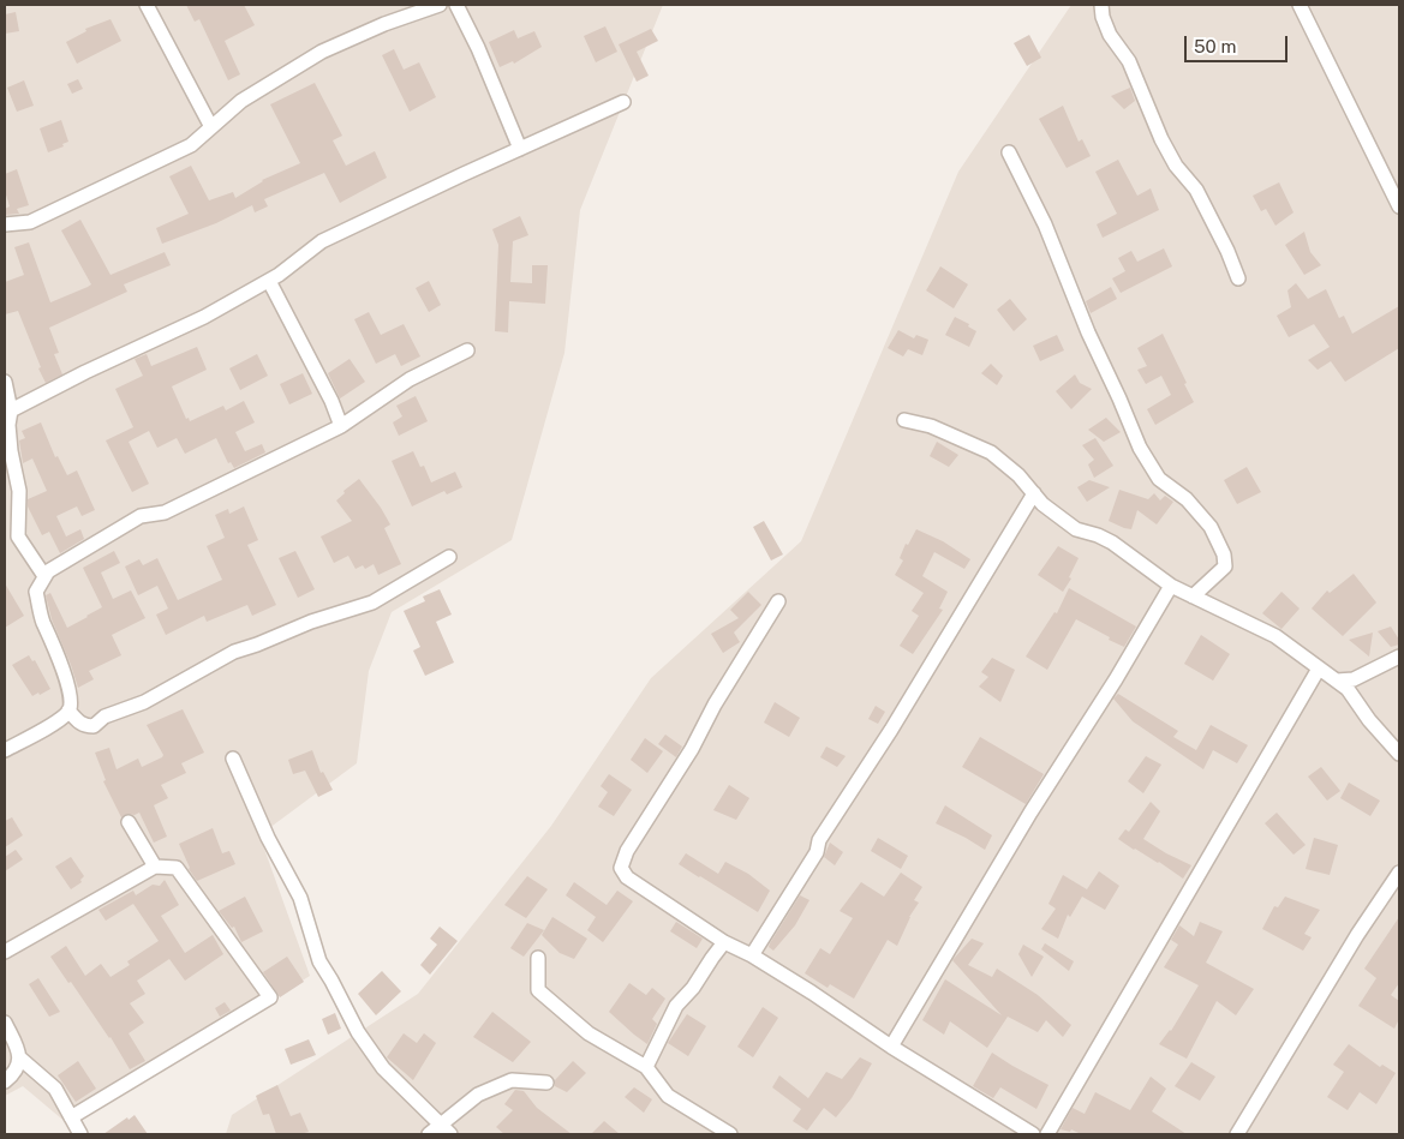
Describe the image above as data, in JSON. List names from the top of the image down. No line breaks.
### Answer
{"scale_bar":"50 m"}
